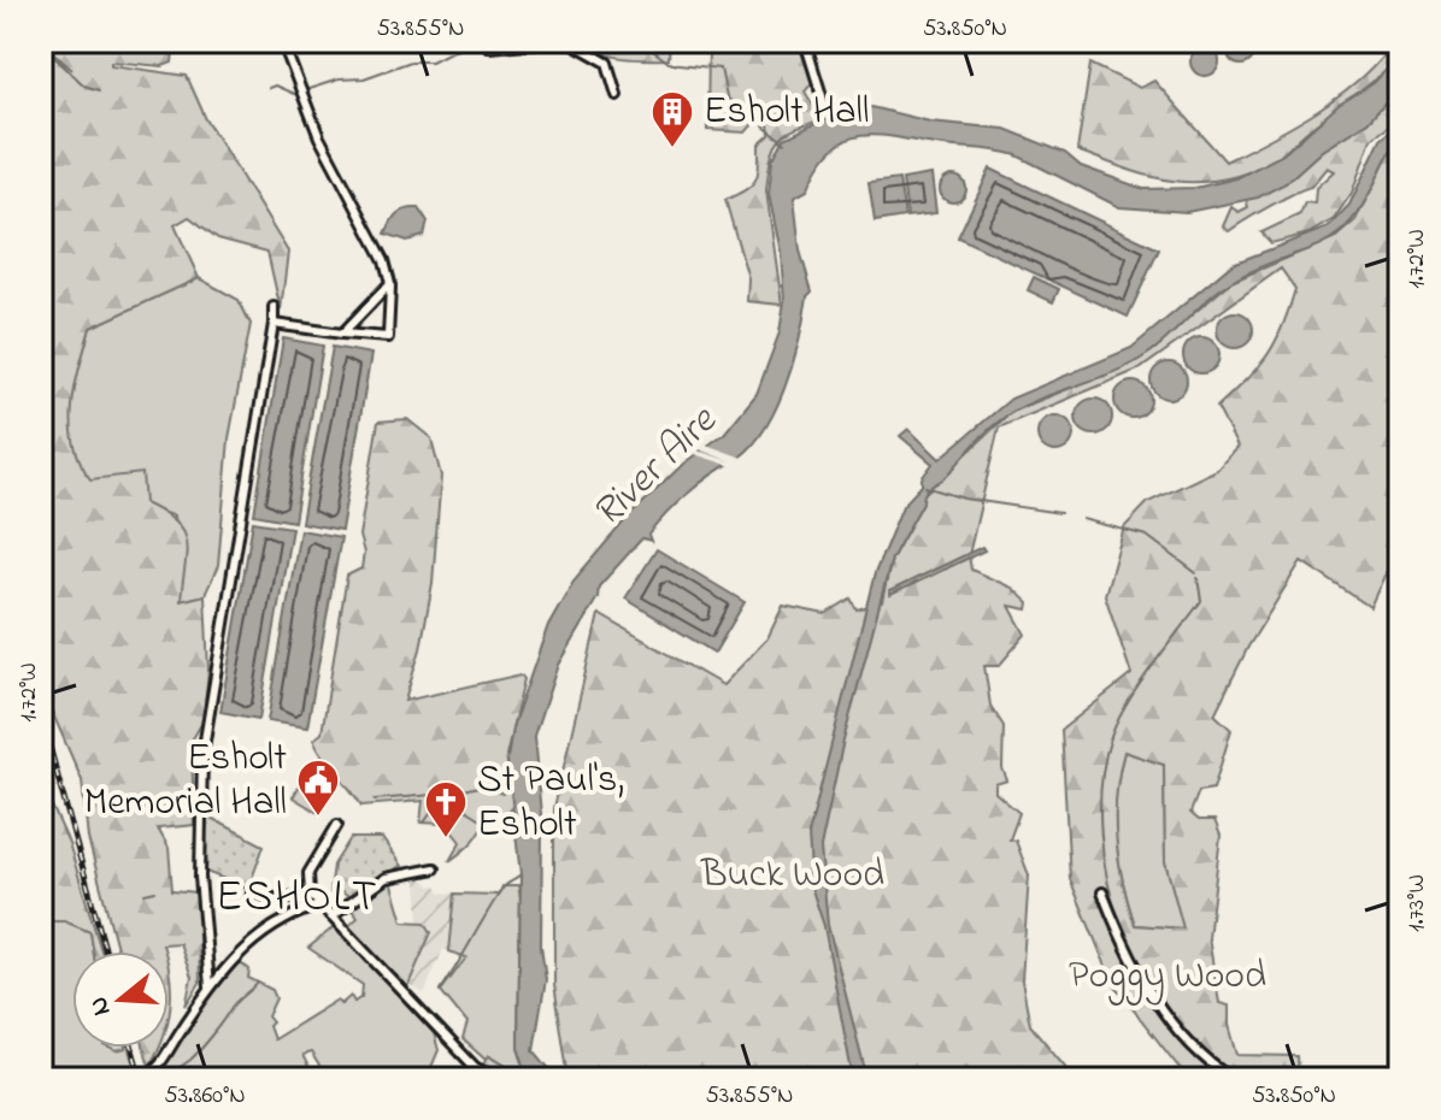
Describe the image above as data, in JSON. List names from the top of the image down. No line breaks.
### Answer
{"districts":["ESHOLT"],"water":["River Aire"],"parks":["Buck Wood","Poggy Wood"],"places":{"building":["Esholt Hall"],"public building":["Esholt Memorial Hall"],"church":["St Paul's, Esholt"]},"north":"left","coordinates":["53.855°N","53.850°N","1.72°W","1.73°W","53.860°N"]}
